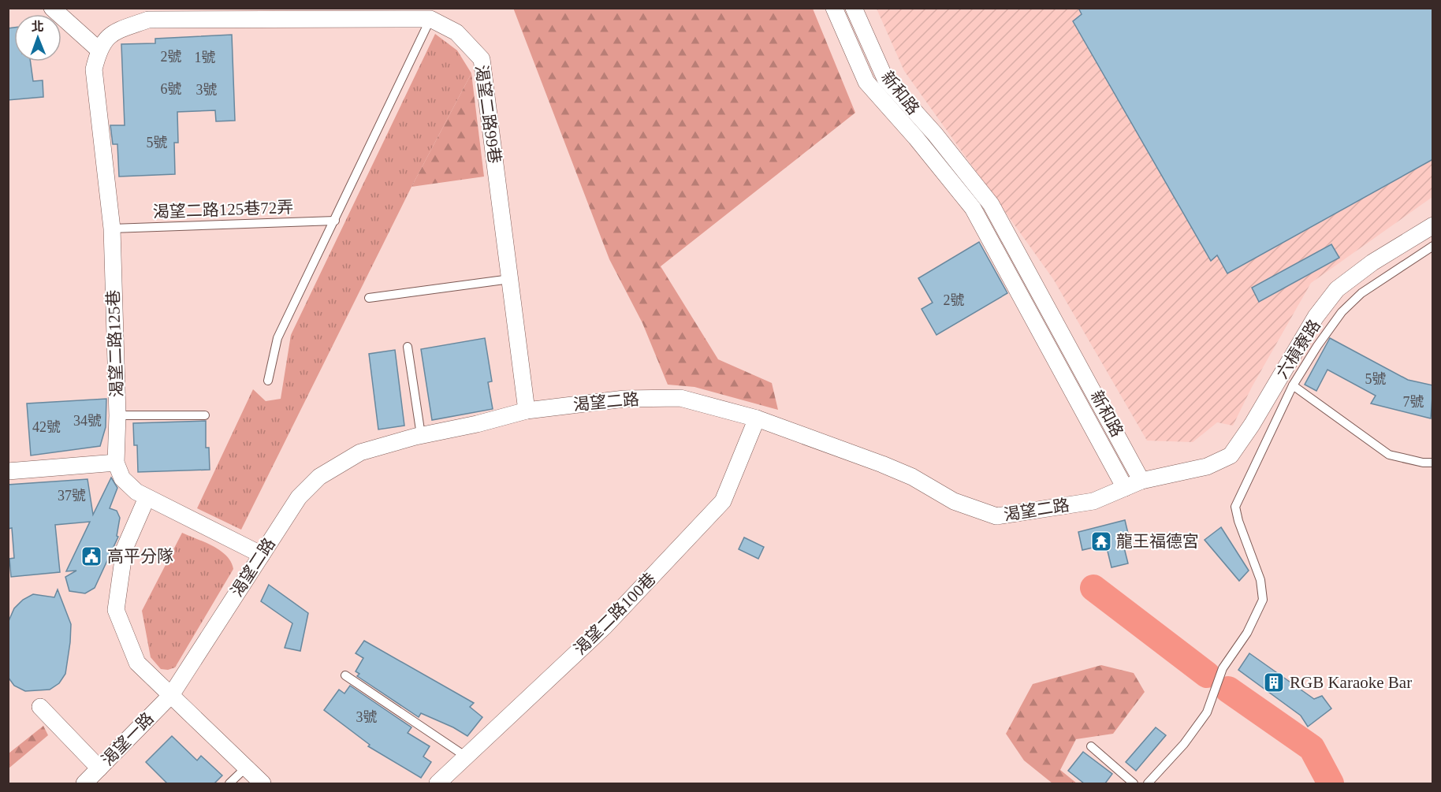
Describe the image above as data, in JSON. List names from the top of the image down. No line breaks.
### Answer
{"streets":{"street":["新和路","渴望二路99巷","渴望二路125巷","渴望二路","渴望二路100巷","渴望一路"],"lane":["渴望二路125巷72弄","六槓寮路"]},"crossings":[["新和路","渴望二路"],["渴望二路99巷","渴望二路125巷"],["渴望二路99巷","渴望二路"],["渴望二路125巷72弄","渴望二路125巷"],["渴望二路","渴望二路100巷"],["渴望二路","渴望一路"]],"places":{"temple":["龍王福德宮"],"public building":["高平分隊"],"building":["RGB Karaoke Bar"]},"house_numbers":["2號","1號","6號","3號","5號","2號","5號","7號","34號","42號","37號","3號"],"north":"top"}
